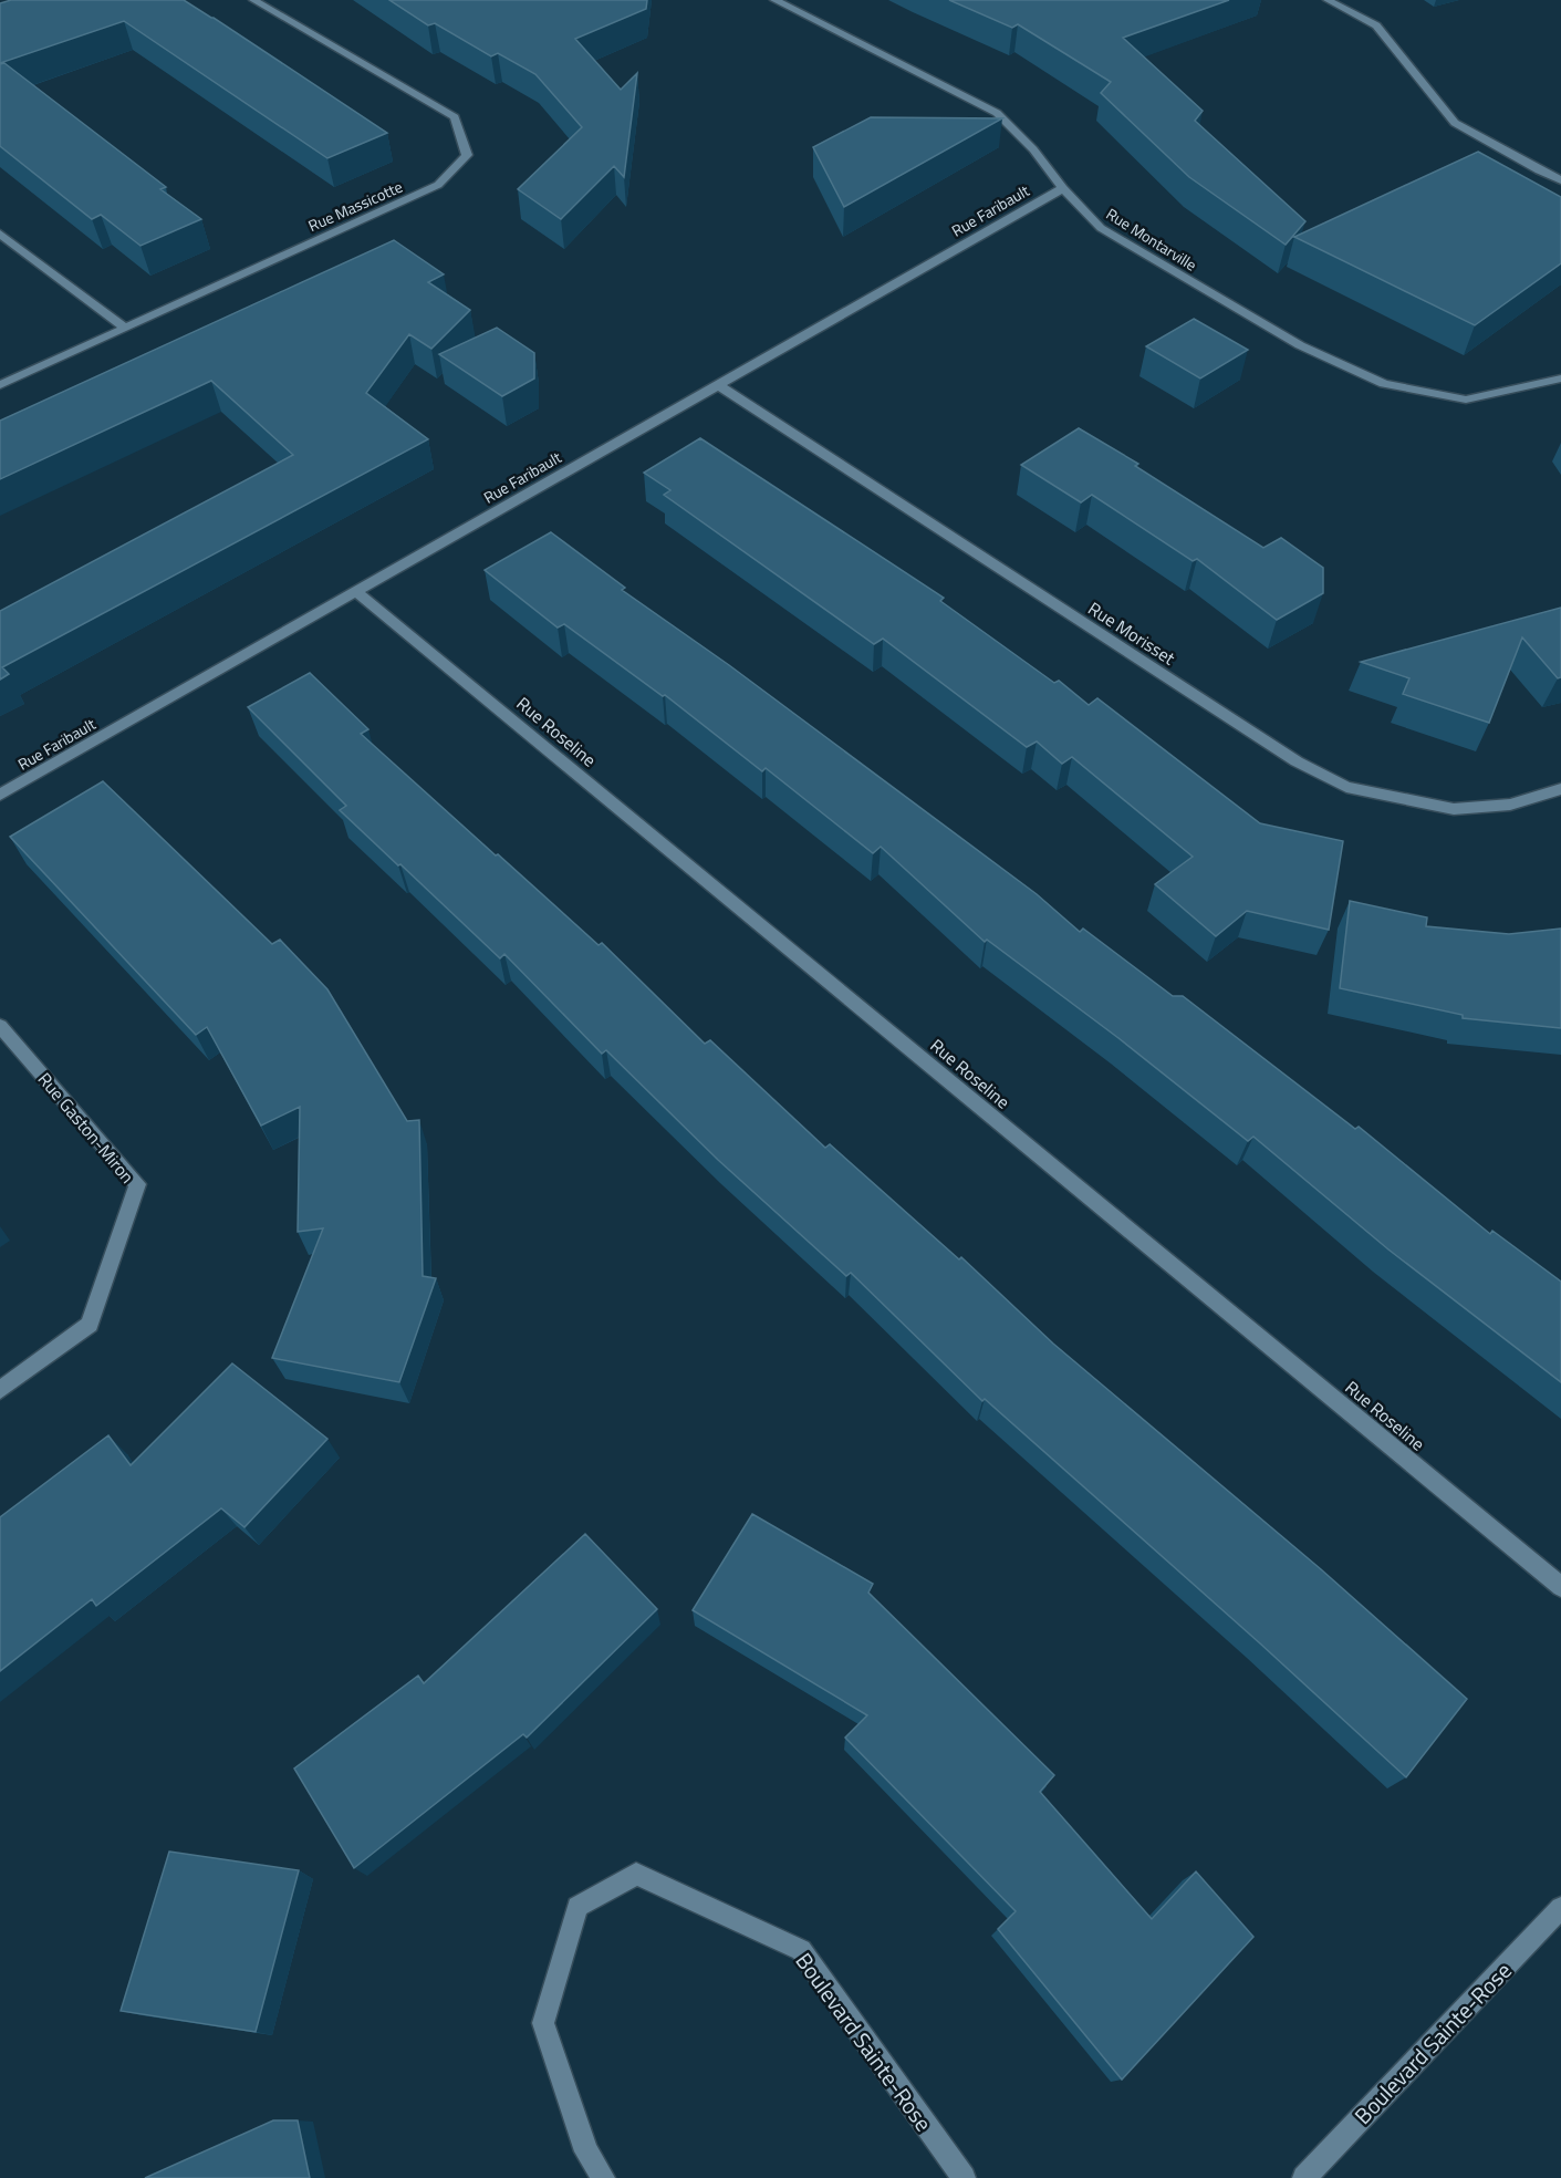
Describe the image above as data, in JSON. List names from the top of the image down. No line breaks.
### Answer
{"streets":{"street":["Rue Massicotte","Rue Faribault","Rue Montarville","Rue Morisset","Rue Roseline","Rue Gaston-Miron","Boulevard Sainte-Rose"]},"crossings":[["Rue Faribault","Rue Montarville"],["Rue Faribault","Rue Morisset"],["Rue Faribault","Rue Roseline"]]}
